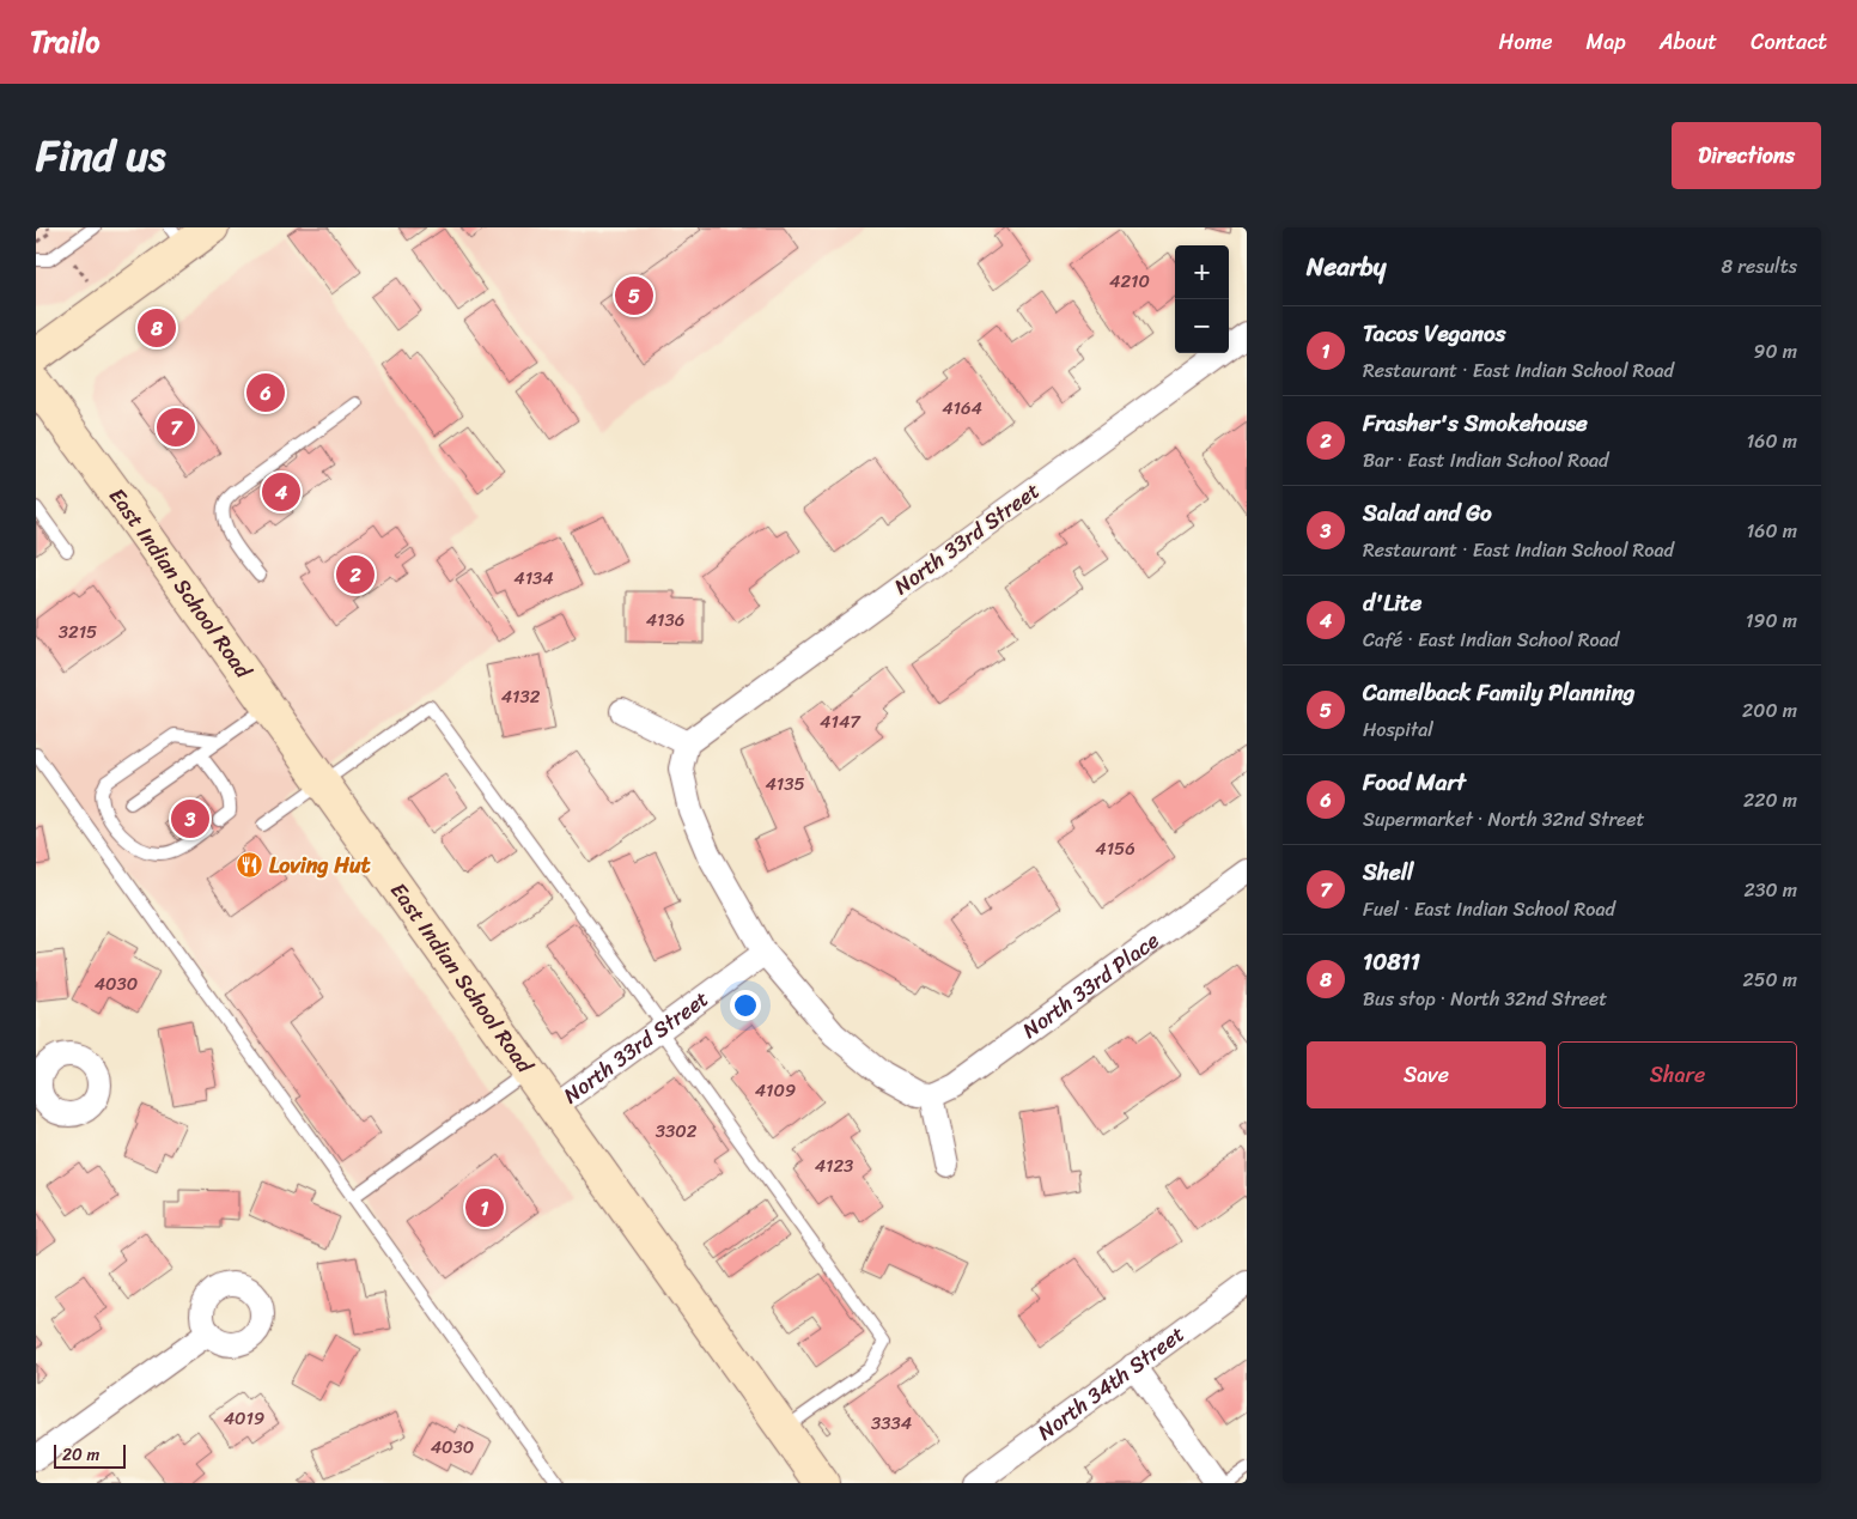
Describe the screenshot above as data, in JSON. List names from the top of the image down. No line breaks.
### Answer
{"streets":{"main road":["East Indian School Road"],"street":["North 33rd Street","North 33rd Place","North 34th Street"]},"crossings":[["North 33rd Street","East Indian School Road"]],"places":{"restaurant":["Loving Hut"]},"house_numbers":["4210","4164","4134","4136","3215","4132","4147","4135","4156","4030","4109","3302","4123","4019","3334","4030"],"scale_bar":"20 m","page":{"header":"Trailo","nav":["Home","Map","About","Contact"],"title":"Find us","buttons":["Directions",["Save","Share"]],"heading":["Nearby","8 results"],"map_buttons":["+","−"],"pins":["5","8","6","7","4","2","3","1"],"list":[{"mark":"1","name":"Tacos Veganos","note":"Restaurant · East Indian School Road","value":"90 m"},{"mark":"2","name":"Frasher's Smokehouse","note":"Bar · East Indian School Road","value":"160 m"},{"mark":"3","name":"Salad and Go","note":"Restaurant · East Indian School Road","value":"160 m"},{"mark":"4","name":"d'Lite","note":"Café · East Indian School Road","value":"190 m"},{"mark":"5","name":"Camelback Family Planning","note":"Hospital","value":"200 m"},{"mark":"6","name":"Food Mart","note":"Supermarket · North 32nd Street","value":"220 m"},{"mark":"7","name":"Shell","note":"Fuel · East Indian School Road","value":"230 m"},{"mark":"8","name":"10811","note":"Bus stop · North 32nd Street","value":"250 m"}],"scale":"20 m"}}
